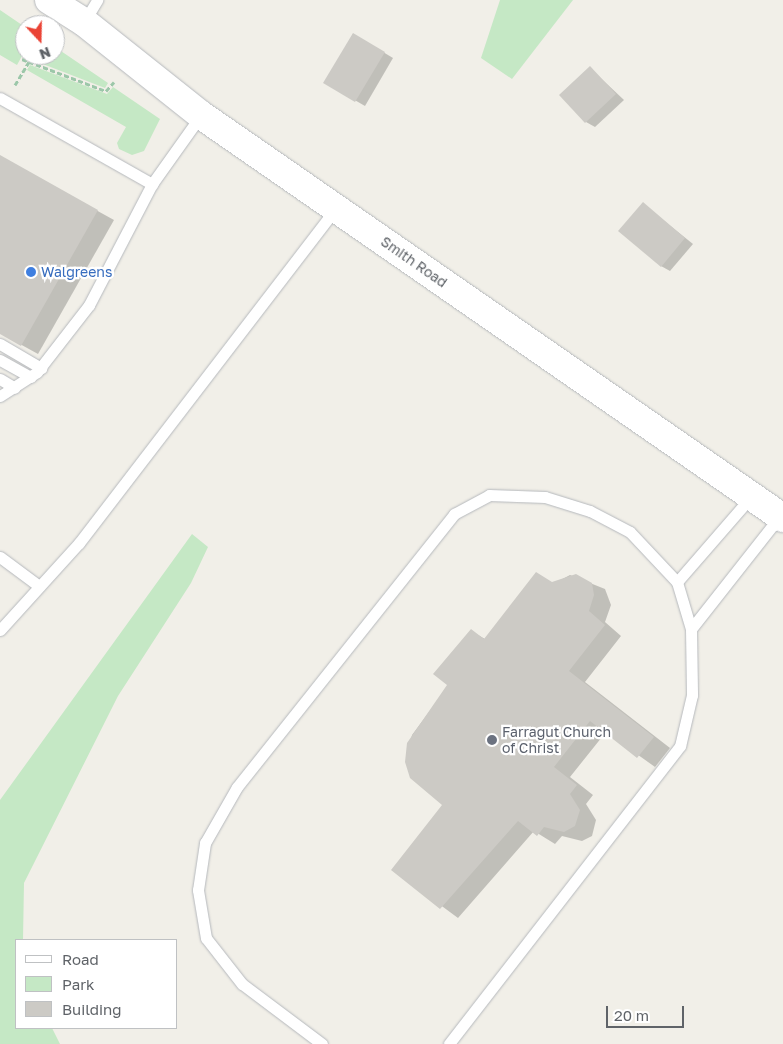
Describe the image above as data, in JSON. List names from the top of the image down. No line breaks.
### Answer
{"streets":{"street":["Smith Road"]},"places":["Walgreens","Farragut Church of Christ"],"legend":["Road","Park","Building"],"scale_bar":"20 m","north":"bottom"}
